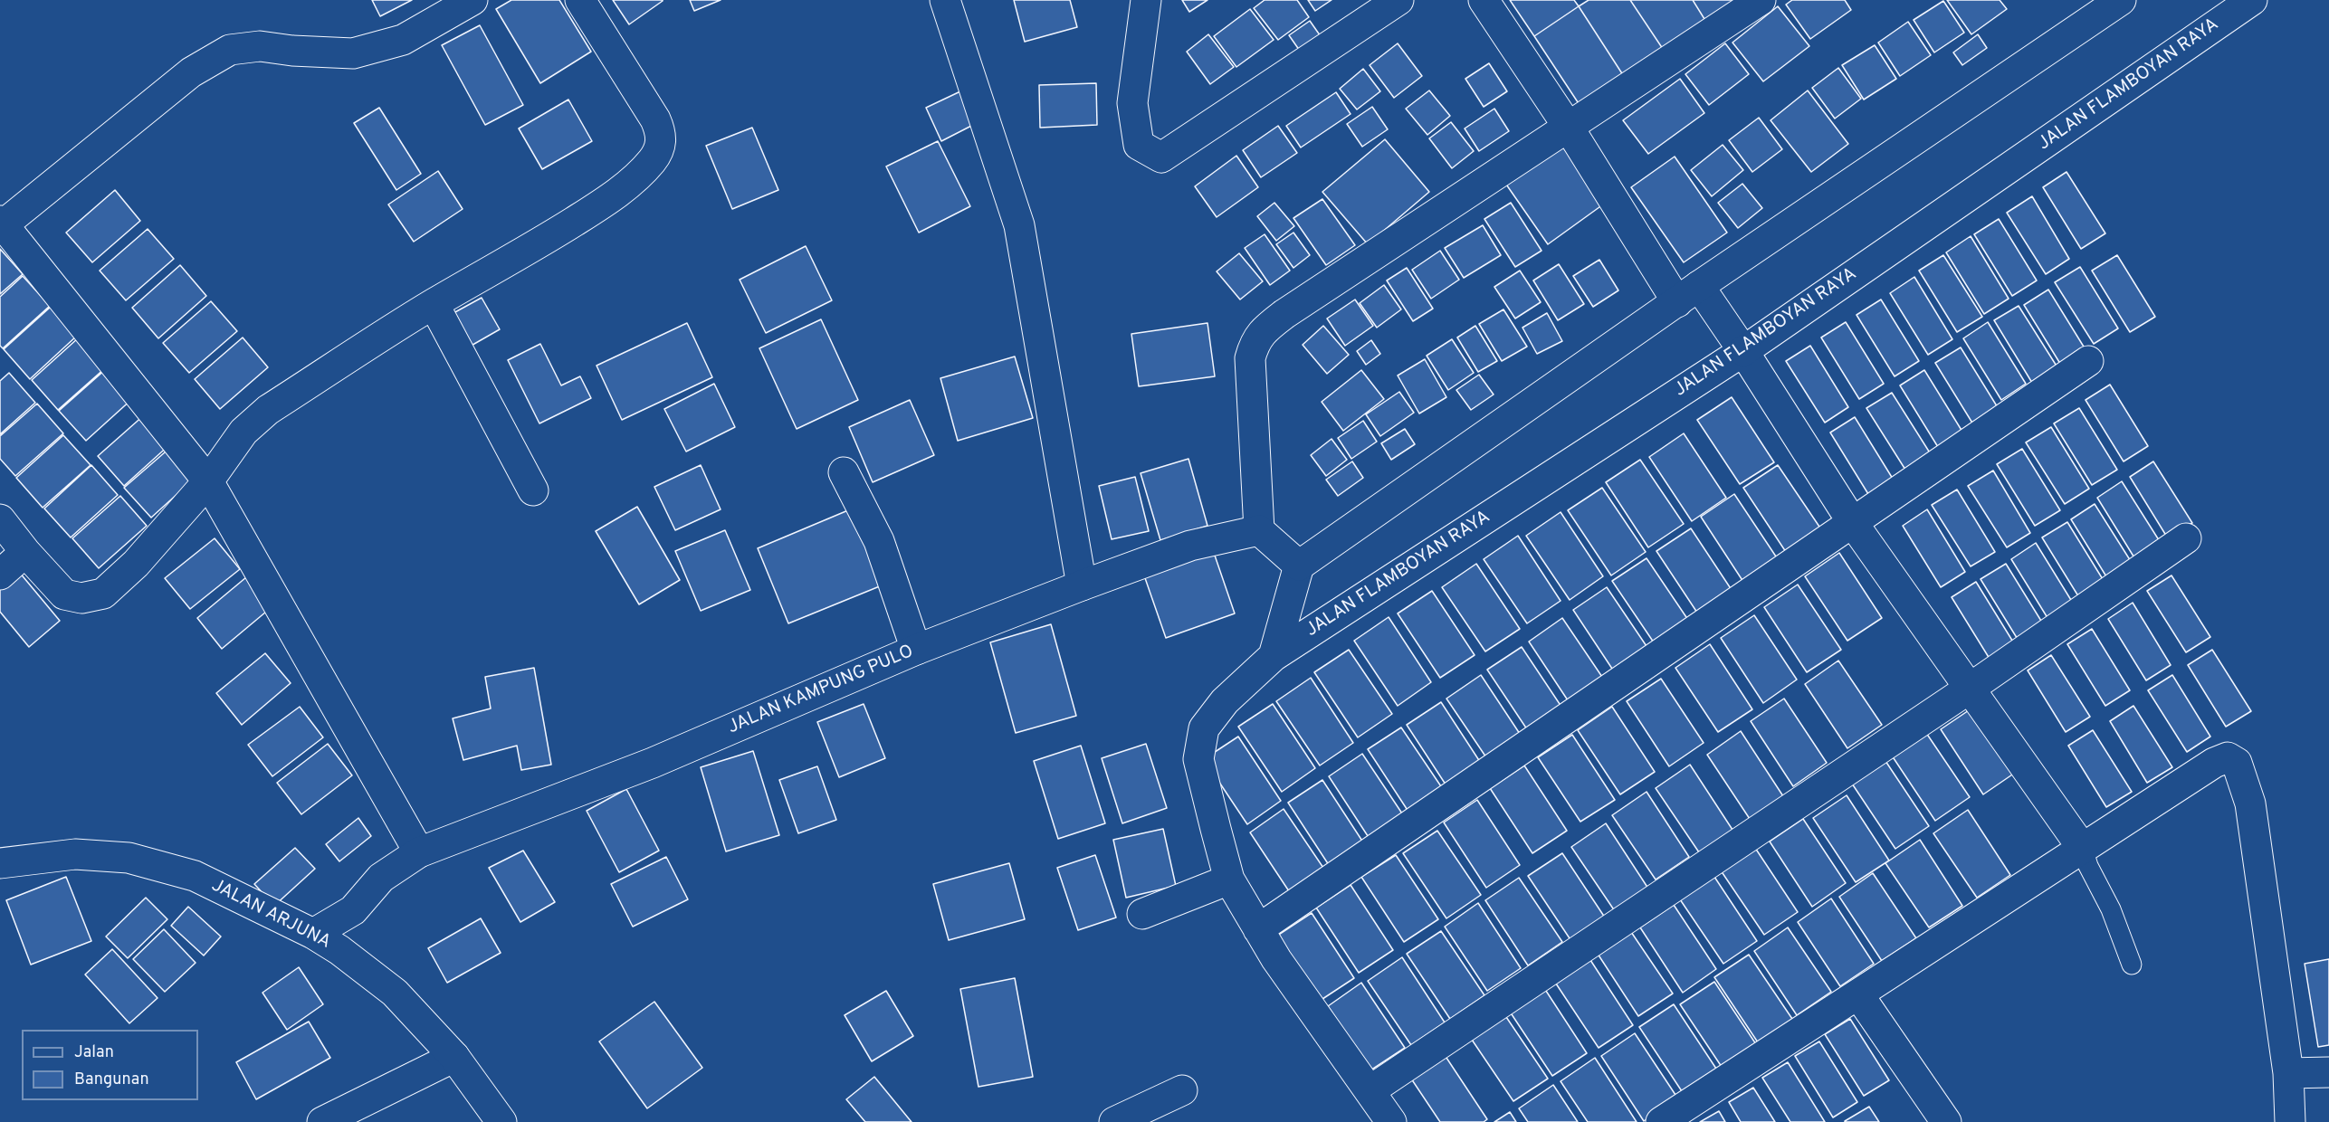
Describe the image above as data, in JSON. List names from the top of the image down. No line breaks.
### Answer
{"streets":{"street":["JALAN FLAMBOYAN RAYA","JALAN KAMPUNG PULO","JALAN ARJUNA"]},"crossings":[["JALAN KAMPUNG PULO","JALAN ARJUNA"]],"legend":["Jalan","Bangunan"]}
